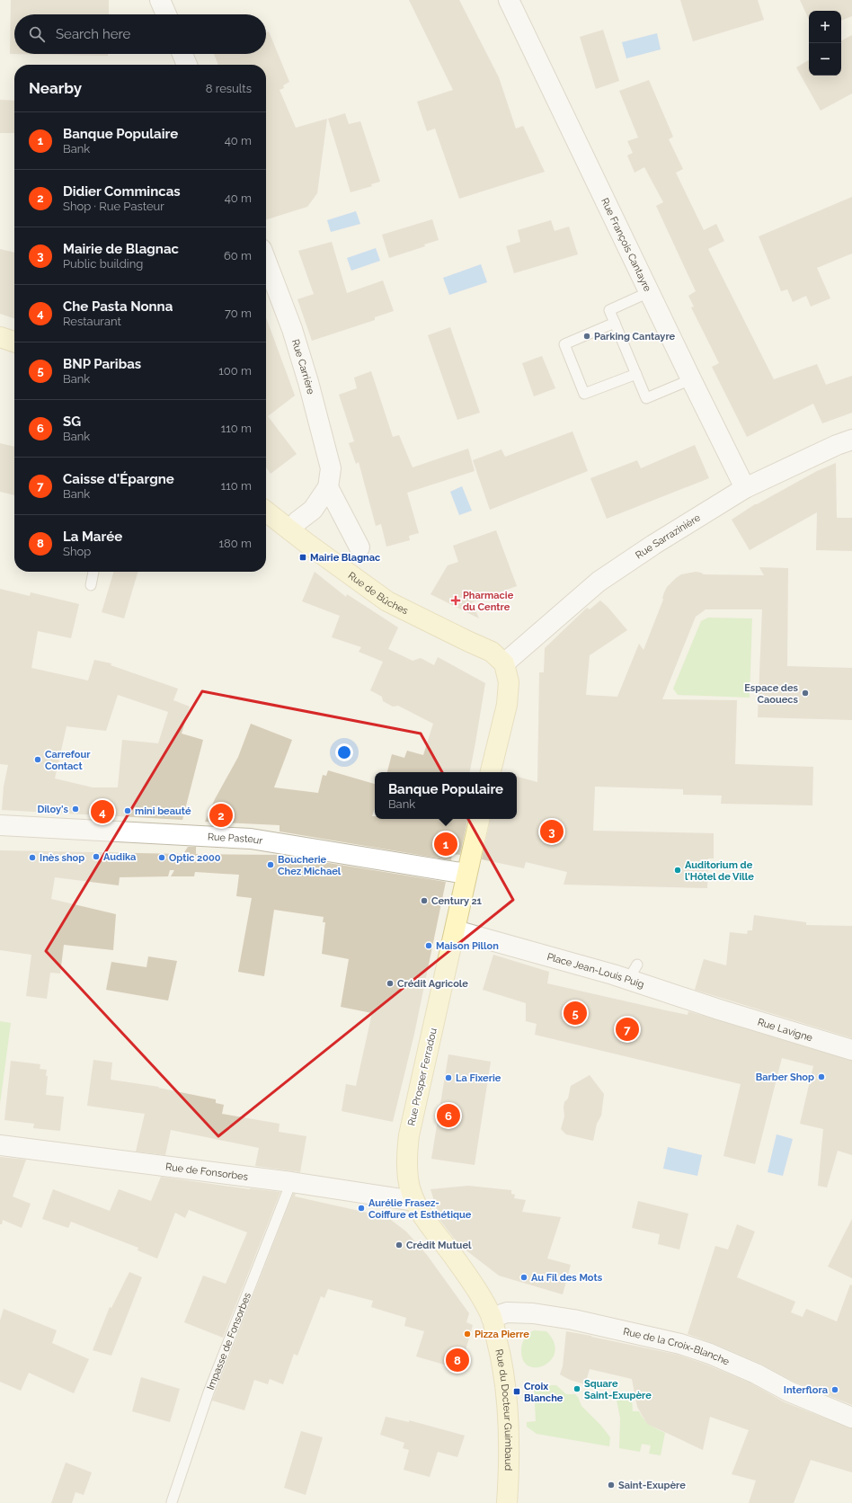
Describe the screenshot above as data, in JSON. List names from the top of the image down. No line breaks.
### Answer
{"streets":{"main road":["Rue de Bûches","Rue Prosper Ferradou","Rue du Docteur Guimbaud"],"street":["Rue François Cantayre","Rue Carrière","Rue Sarrazinière","Rue Pasteur","Place Jean-Louis Puig","Rue Lavigne","Rue de Fonsorbes","Rue de la Croix-Blanche"],"lane":["Impasse de Fonsorbes"]},"crossings":[["Rue François Cantayre","Rue Sarrazinière"],["Rue Sarrazinière","Rue de Bûches"],["Rue Pasteur","Rue Prosper Ferradou"],["Place Jean-Louis Puig","Rue Lavigne"],["Place Jean-Louis Puig","Rue Prosper Ferradou"],["Rue Prosper Ferradou","Rue de Fonsorbes"],["Rue Prosper Ferradou","Rue de la Croix-Blanche"],["Rue Prosper Ferradou","Rue du Docteur Guimbaud"],["Rue de Fonsorbes","Impasse de Fonsorbes"],["Rue de la Croix-Blanche","Rue du Docteur Guimbaud"]],"places":{"other":["Parking Cantayre","Espace des Caouecs","Carrefour Contact","Diloy's","mini beauté","Audika","Inès shop","Optic 2000","Boucherie Chez Michael","Auditorium de l'Hôtel de Ville","Century 21","Maison Pillon","Crédit Agricole","Barber Shop","La Fixerie","Aurélie Frasez- Coiffure et Esthétique","Crédit Mutuel","Au Fil des Mots","Pizza Pierre","Square Saint-Exupère","Interflora","Saint-Exupère"],"transit":["Mairie Blagnac","Croix Blanche"],"health":["Pharmacie du Centre"]},"page":{"map_buttons":["+","−"],"search":"Search here","heading":["Nearby","8 results"],"list":[{"mark":"1","name":"Banque Populaire","note":"Bank","value":"40 m"},{"mark":"2","name":"Didier Commincas","note":"Shop · Rue Pasteur","value":"40 m"},{"mark":"3","name":"Mairie de Blagnac","note":"Public building","value":"60 m"},{"mark":"4","name":"Che Pasta Nonna","note":"Restaurant","value":"70 m"},{"mark":"5","name":"BNP Paribas","note":"Bank","value":"100 m"},{"mark":"6","name":"SG","note":"Bank","value":"110 m"},{"mark":"7","name":"Caisse d'Épargne","note":"Bank","value":"110 m"},{"mark":"8","name":"La Marée","note":"Shop","value":"180 m"}],"popup":["Banque Populaire","Bank"],"pins":["4","2","3","1","5","7","6","8"]}}
